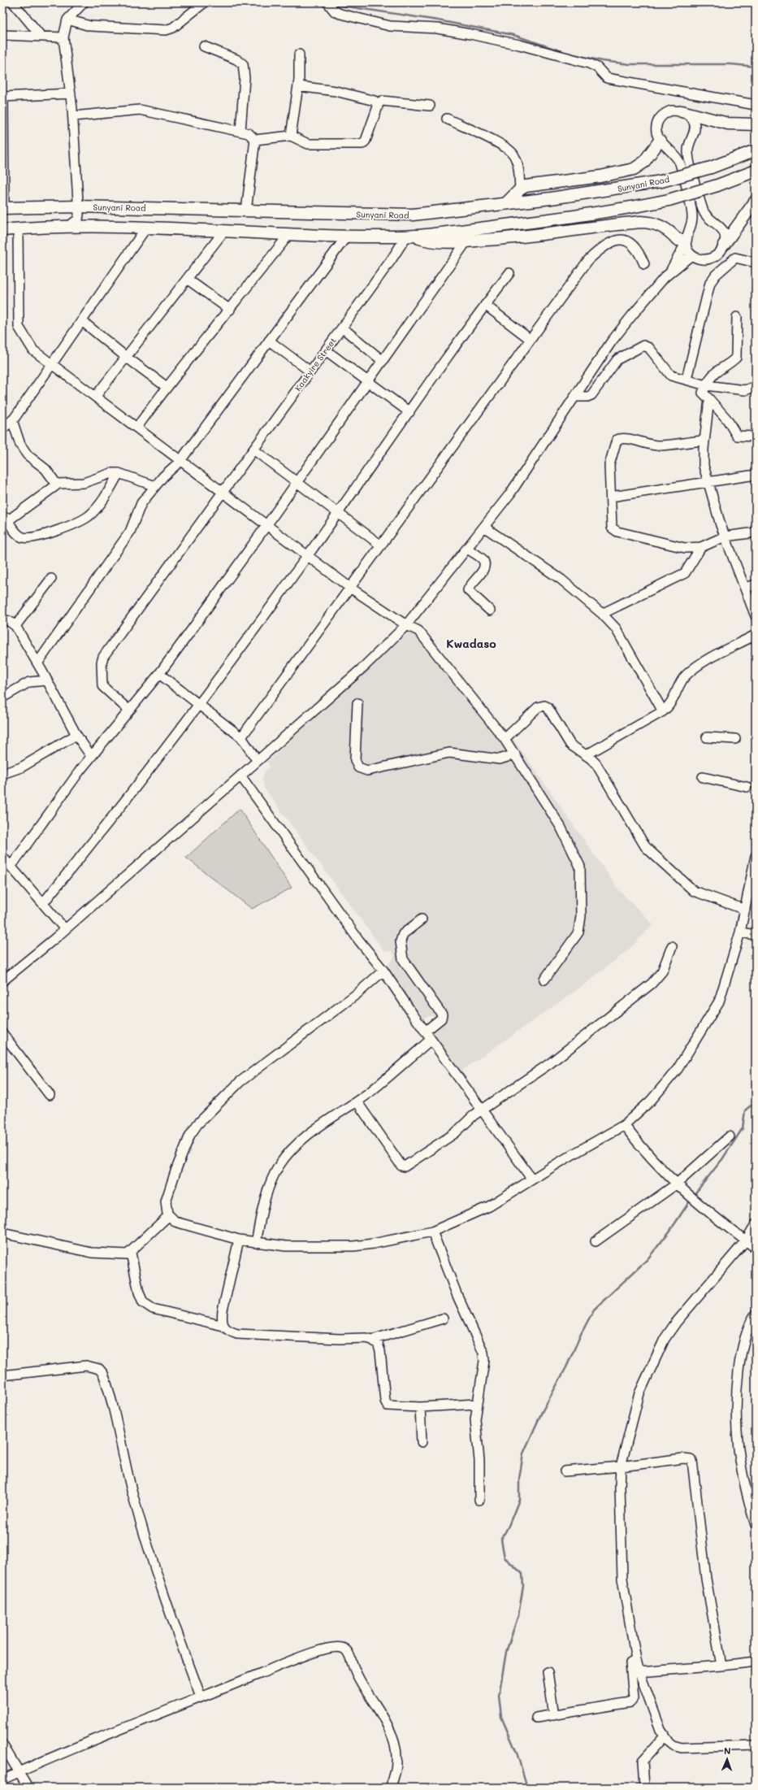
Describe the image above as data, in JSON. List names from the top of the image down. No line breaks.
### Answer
{"streets":{"main road":["Sunyani Road"],"street":["Kaakyire Street"]},"districts":["Kwadaso"],"north":"top"}
